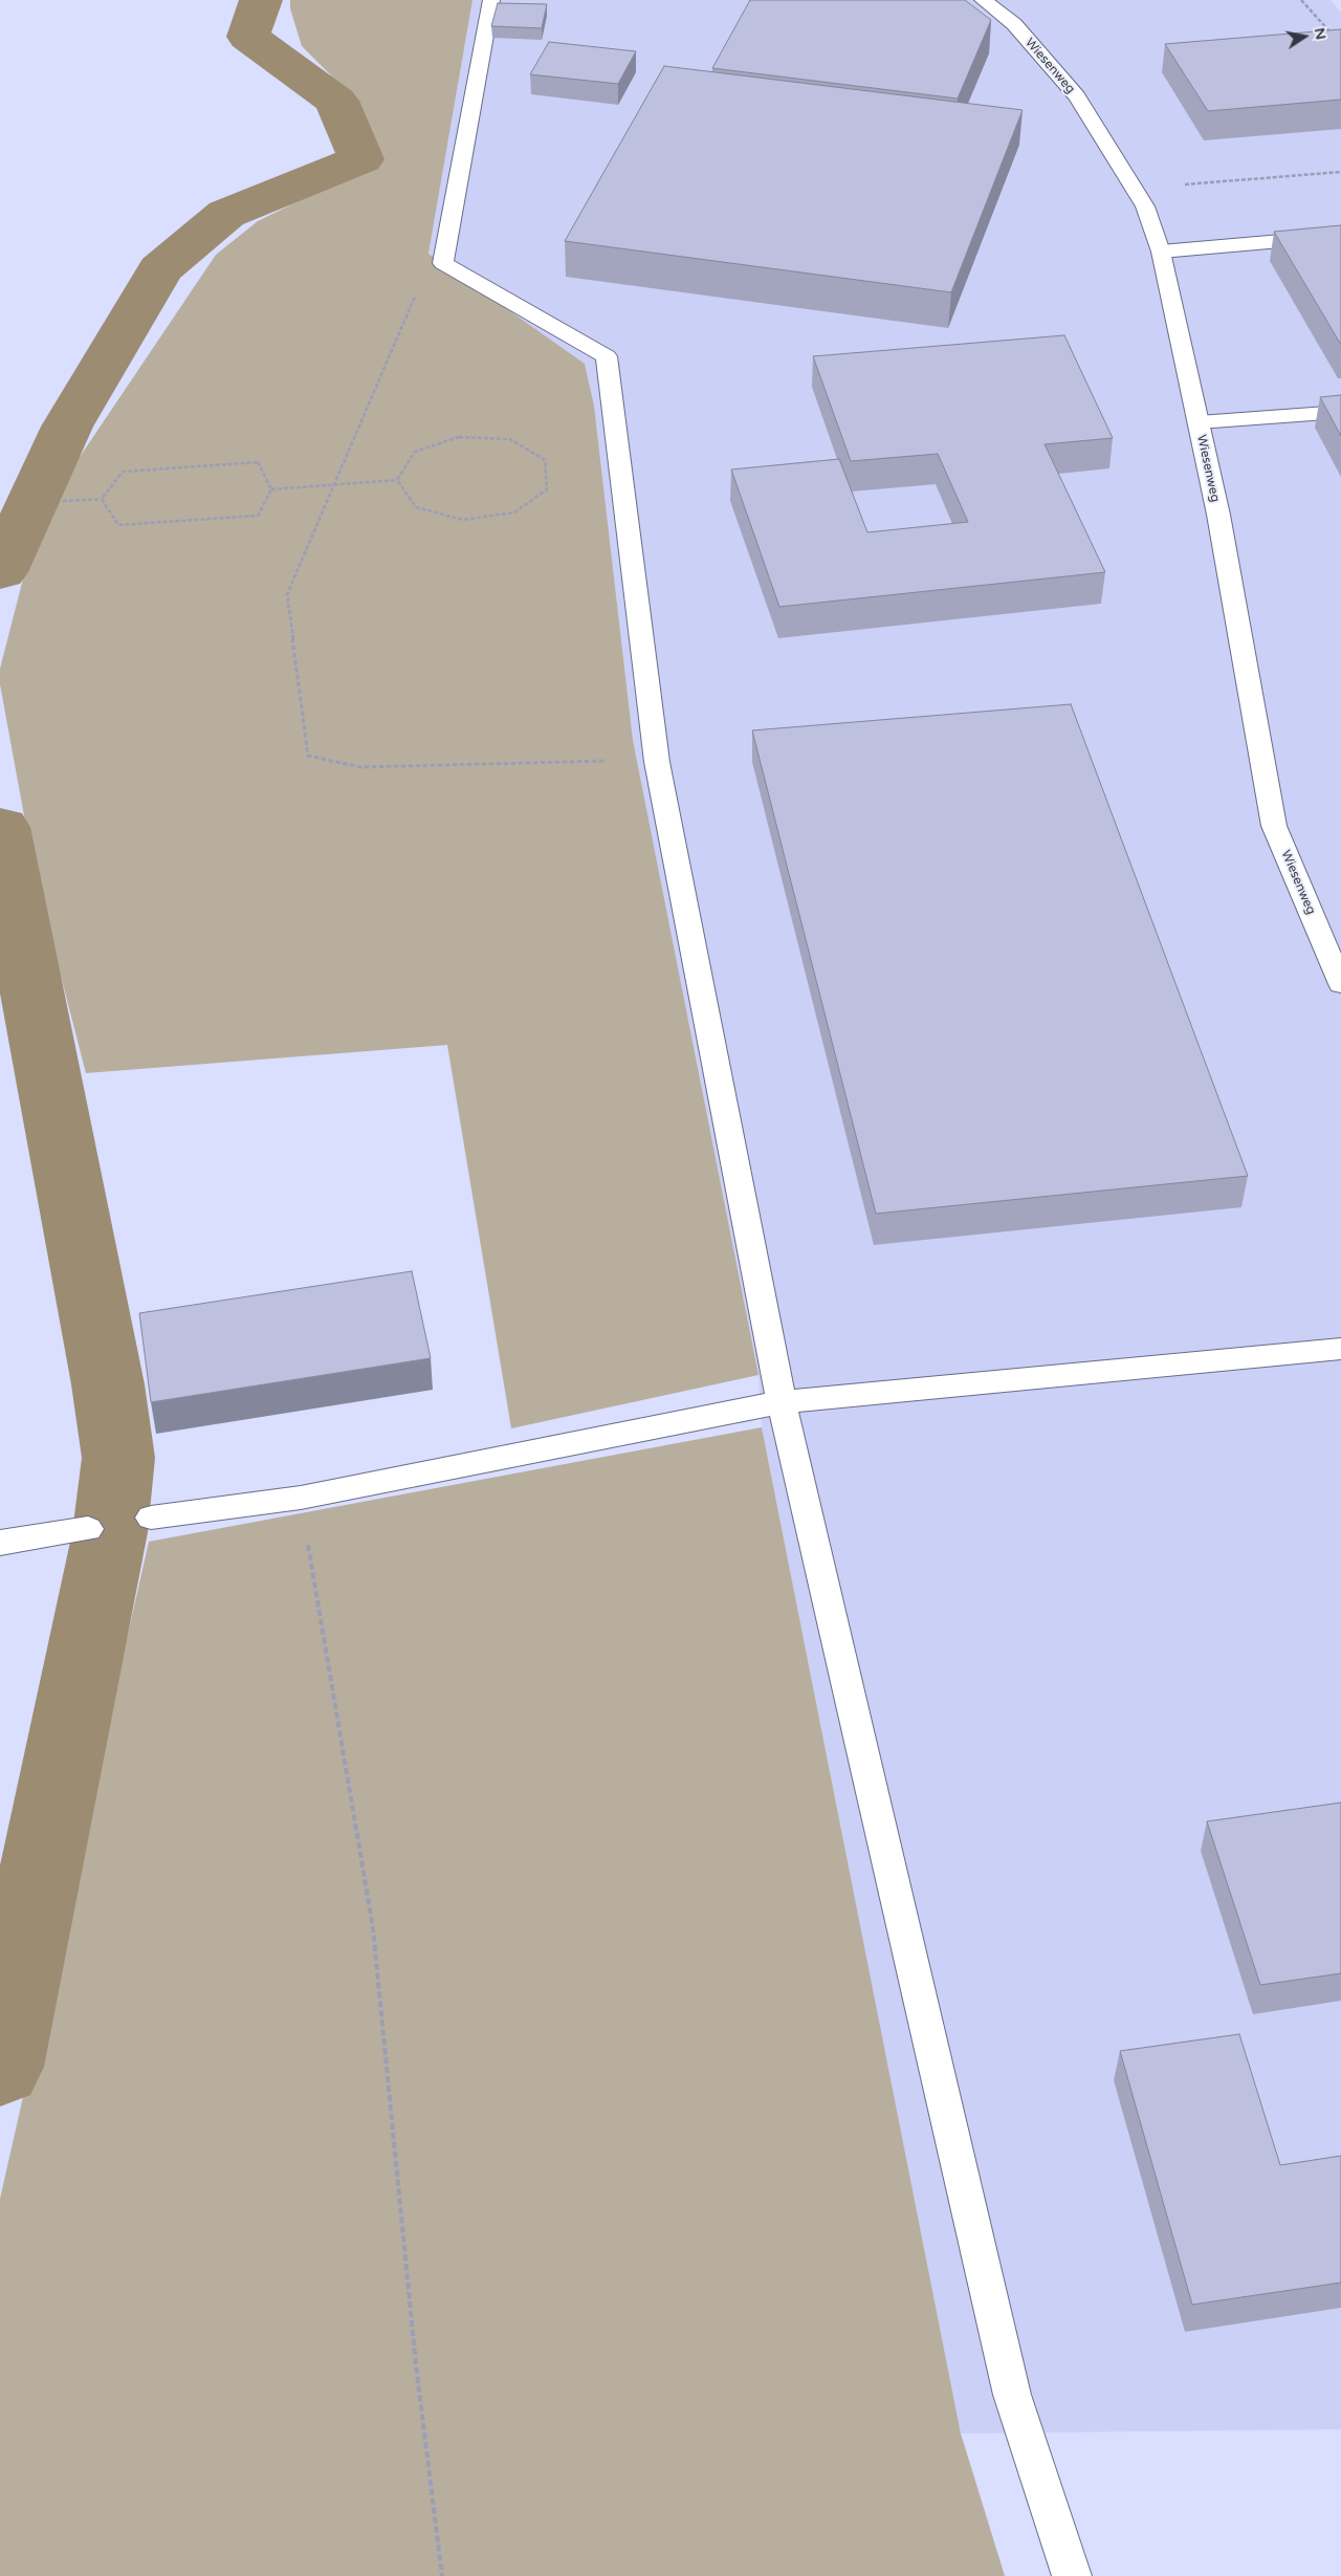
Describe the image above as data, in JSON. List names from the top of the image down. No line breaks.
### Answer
{"streets":{"street":["Wiesenweg"]},"north":"right"}
